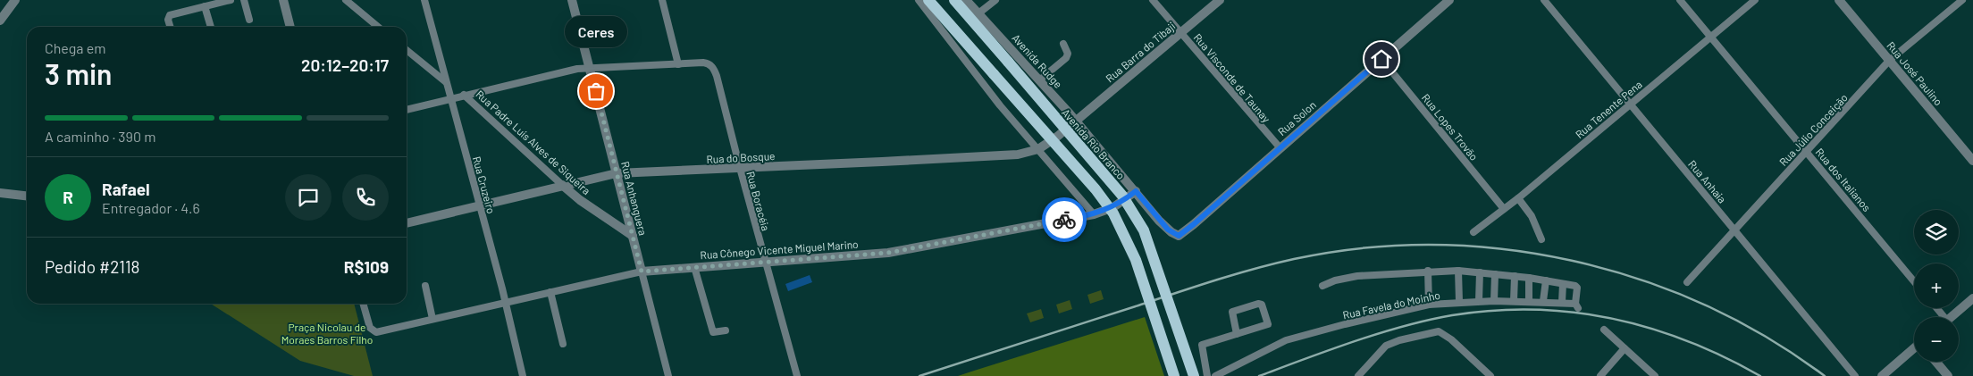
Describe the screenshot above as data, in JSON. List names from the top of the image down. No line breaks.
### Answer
{"streets":{"main road":["Avenida Rudge","Avenida Rio Branco"],"street":["Rua Barra do Tibaji","Rua José Paulino","Rua Visconde de Taunay","Rua Tenente Pena","Rua Solon","Rua Lopes Trovão","Rua Júlio Conceição","Rua Padre Luís Alves de Siqueira","Rua do Bosque","Rua dos Italianos","Rua Anhaia","Rua Cruzeiro","Rua Anhanguera","Rua Boracéia","Rua Cônego Vicente Miguel Marino","Rua Favela do Moinho"]},"crossings":[["Rua Barra do Tibaji","Avenida Rudge"],["Rua Barra do Tibaji","Rua Visconde de Taunay"],["Rua Barra do Tibaji","Rua do Bosque"],["Avenida Rudge","Rua Solon"],["Avenida Rudge","Avenida Rio Branco"],["Avenida Rudge","Rua do Bosque"],["Avenida Rudge","Rua Cônego Vicente Miguel Marino"],["Rua José Paulino","Rua Júlio Conceição"],["Rua Visconde de Taunay","Rua Solon"],["Rua Tenente Pena","Rua Lopes Trovão"],["Rua Tenente Pena","Rua dos Italianos"],["Rua Tenente Pena","Rua Anhaia"],["Rua Solon","Rua Lopes Trovão"],["Rua Júlio Conceição","Rua dos Italianos"],["Rua Júlio Conceição","Rua Anhaia"],["Rua Padre Luís Alves de Siqueira","Rua do Bosque"],["Rua Padre Luís Alves de Siqueira","Rua Anhanguera"],["Rua do Bosque","Rua Cruzeiro"],["Rua do Bosque","Rua Anhanguera"],["Rua do Bosque","Rua Boracéia"],["Rua Cruzeiro","Rua Cônego Vicente Miguel Marino"],["Rua Anhanguera","Rua Cônego Vicente Miguel Marino"],["Rua Boracéia","Rua Cônego Vicente Miguel Marino"]],"parks":["Praça Nicolau de Moraes Barros Filho"],"places":["Ceres"],"page":{"bubble":"Ceres","heading":["3 min","Chega em","20:12–20:17"],"panel":["Rafael","Entregador · 4.6","Pedido #2118","R$109"],"bar":"A caminho · 390 m","round":"R","map_buttons":["+","−"]}}
